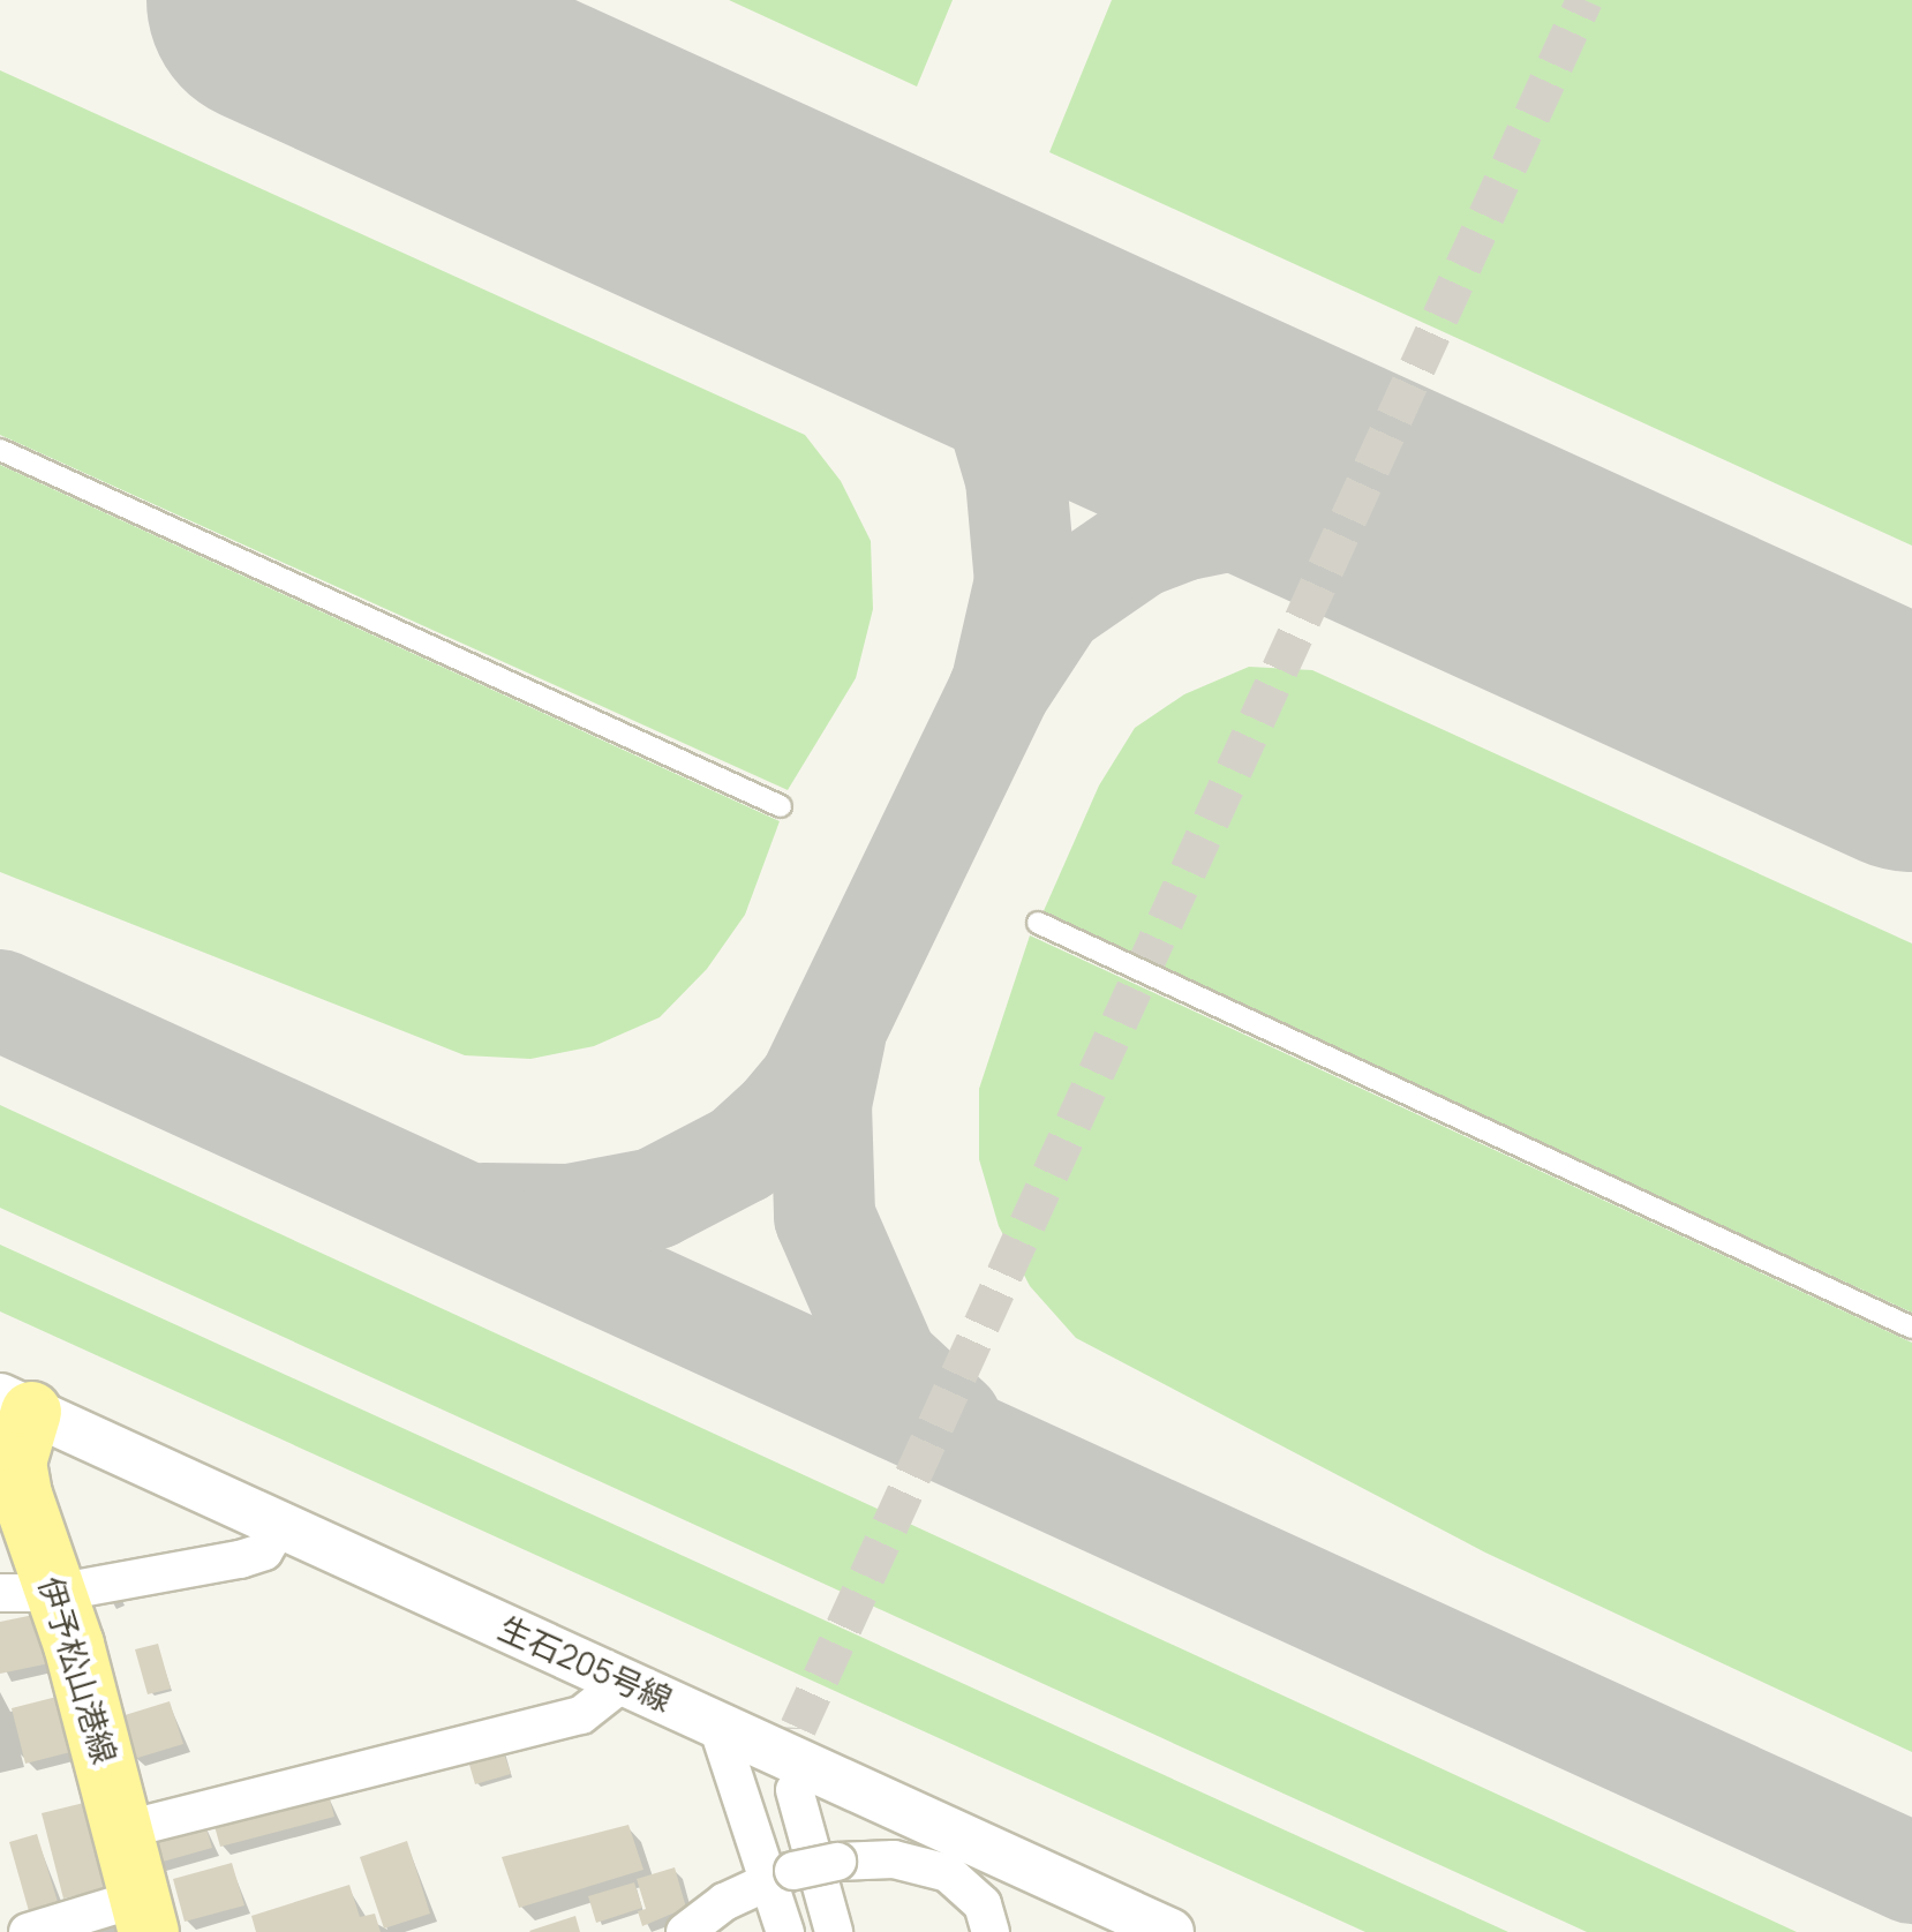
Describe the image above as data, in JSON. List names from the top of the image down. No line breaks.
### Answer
{"streets":{"main road":["伊予松山港線"],"street":["生石205号線"]},"crossings":[["生石205号線","伊予松山港線"]]}
